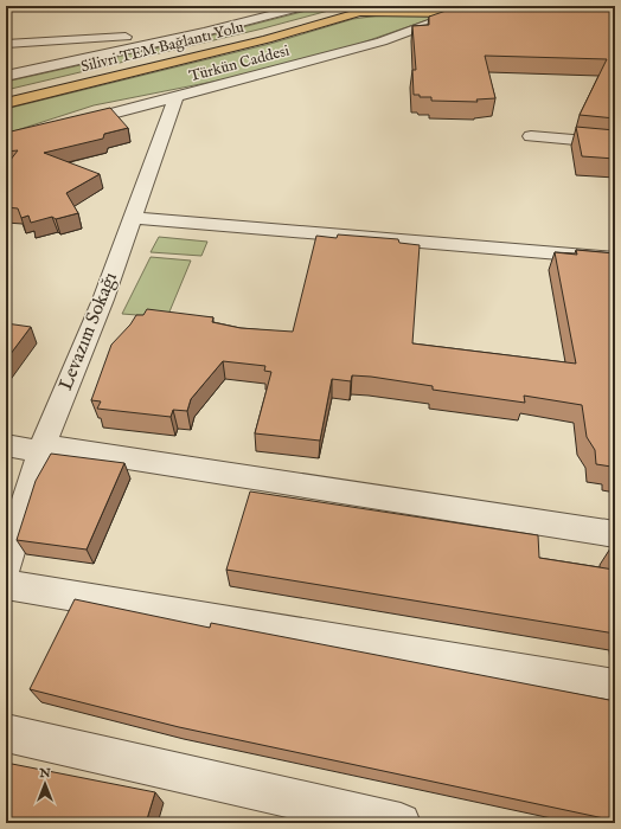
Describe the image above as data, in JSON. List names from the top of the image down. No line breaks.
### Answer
{"streets":{"highway":["Silivri TEM Bağlantı Yolu"],"street":["Türkün Caddesi","Levazım Sokağı"]},"crossings":[["Türkün Caddesi","Levazım Sokağı"]],"north":"top"}
